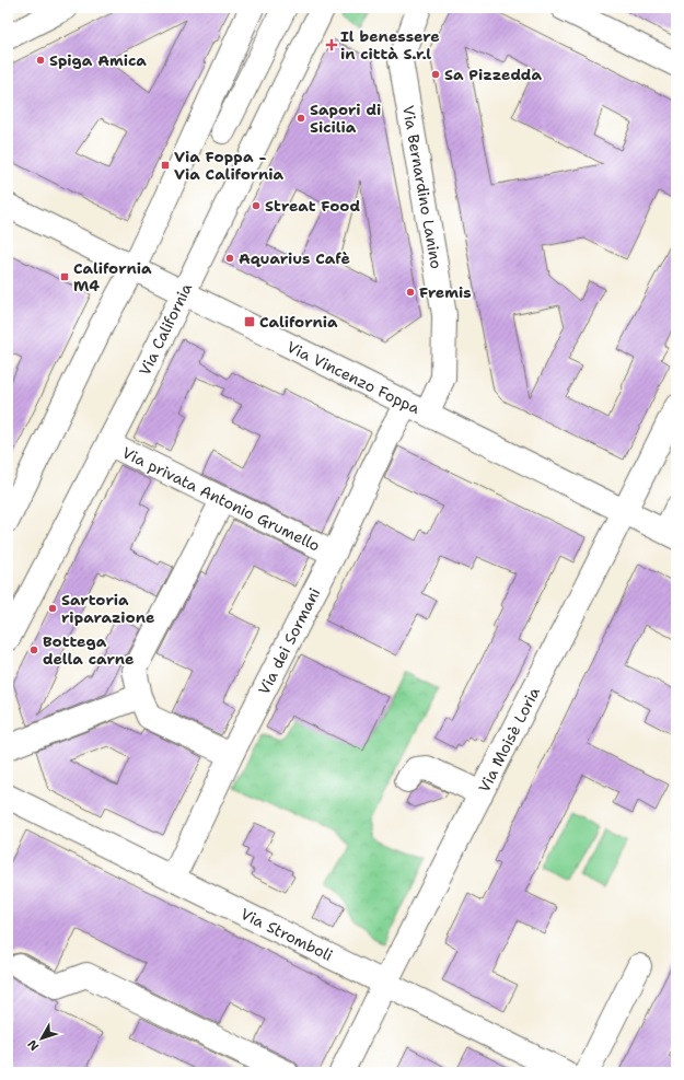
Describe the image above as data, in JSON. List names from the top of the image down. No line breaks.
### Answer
{"streets":{"street":["Via Bernardino Lanino","Via California","Via Vincenzo Foppa","Via privata Antonio Grumello","Via dei Sormani","Via Moisè Loria","Via Stromboli"]},"crossings":[["Via Bernardino Lanino","Via Vincenzo Foppa"],["Via California","Via Vincenzo Foppa"],["Via California","Via privata Antonio Grumello"],["Via Vincenzo Foppa","Via dei Sormani"],["Via Vincenzo Foppa","Via Moisè Loria"],["Via privata Antonio Grumello","Via dei Sormani"],["Via dei Sormani","Via Stromboli"],["Via Moisè Loria","Via Stromboli"]],"places":{"health":["Il benessere in città S.r.l"],"other":["Spiga Amica","Sa Pizzedda","Sapori di Sicilia","Streat Food","Aquarius Cafè","Fremis","Sartoria riparazione","Bottega della carne"],"transit":["Via Foppa - Via California","California M4","California"]},"north":"bottom left"}
